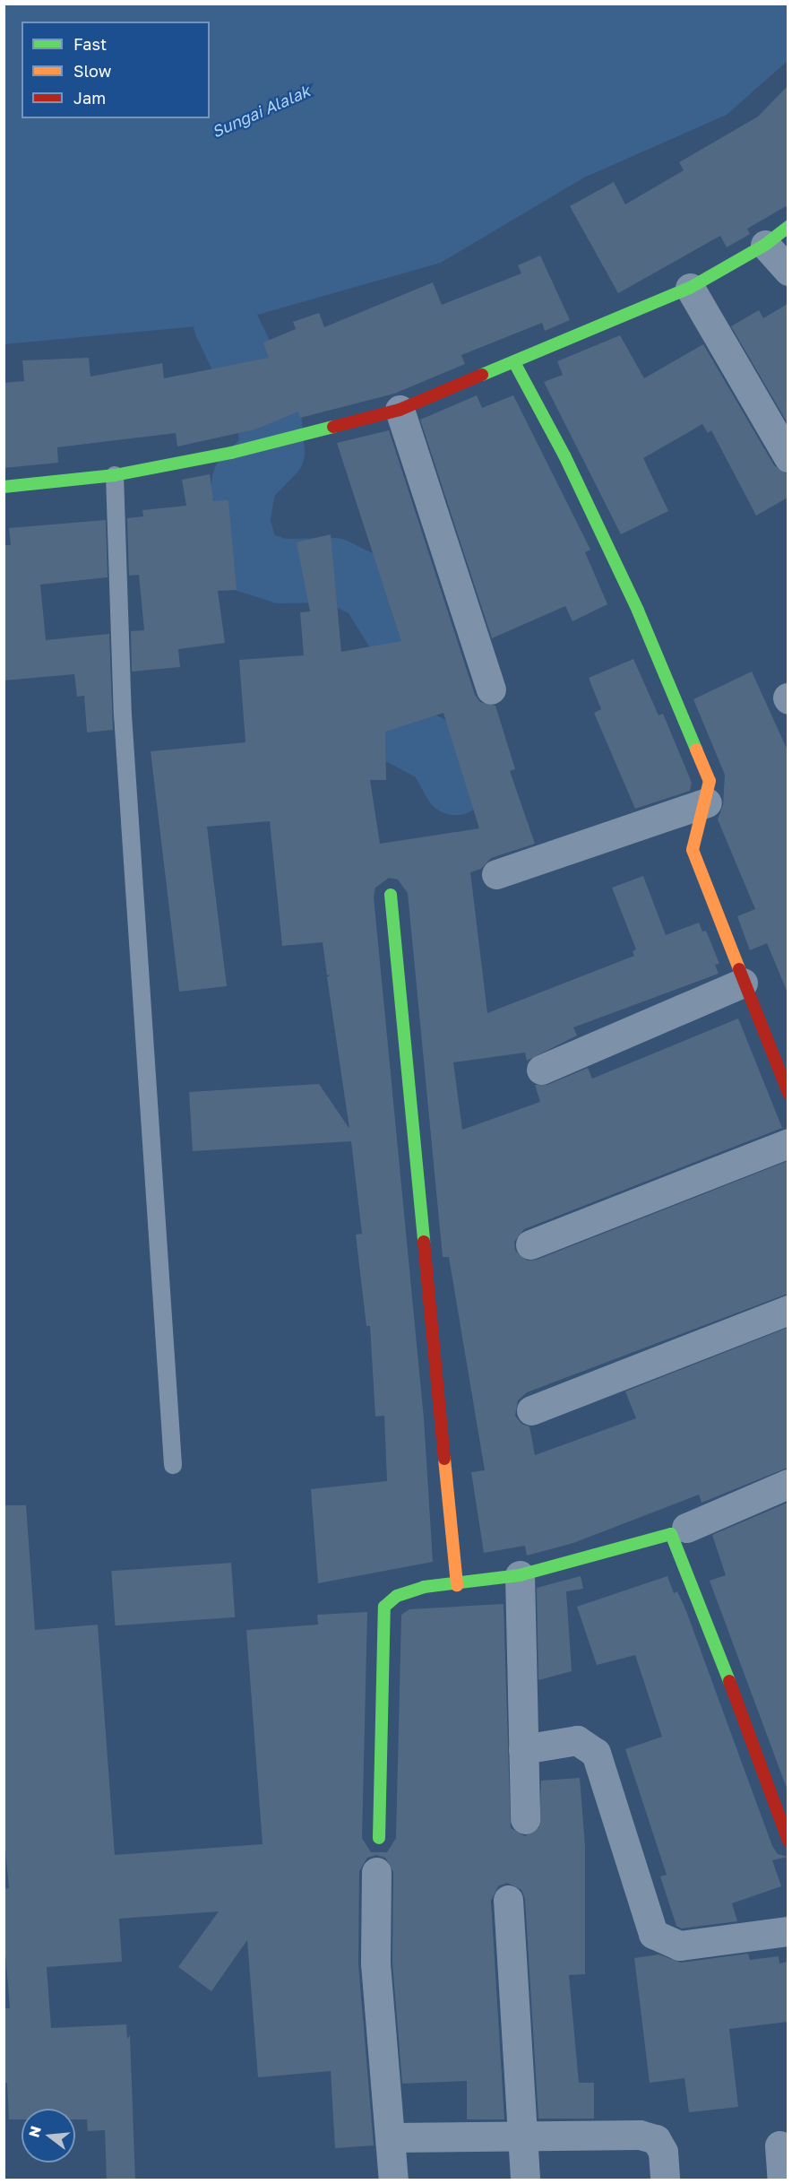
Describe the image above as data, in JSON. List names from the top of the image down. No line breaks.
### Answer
{"water":["Sungai Alalak"],"legend":["Fast","Slow","Jam"],"north":"left"}
